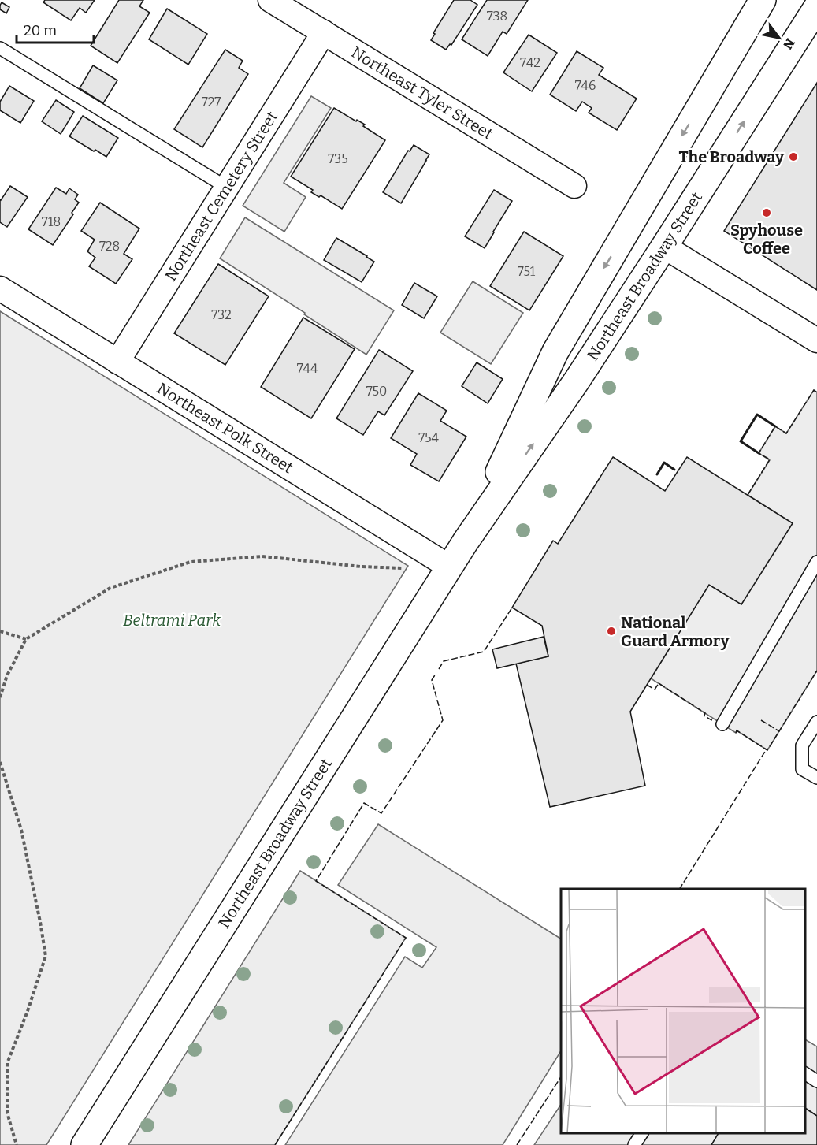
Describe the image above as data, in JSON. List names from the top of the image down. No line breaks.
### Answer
{"streets":{"main road":["Northeast Broadway Street"],"street":["Northeast Tyler Street","Northeast Cemetery Street","Northeast Polk Street"]},"crossings":[["Northeast Tyler Street","Northeast Cemetery Street"],["Northeast Cemetery Street","Northeast Polk Street"],["Northeast Broadway Street","Northeast Polk Street"]],"parks":["Beltrami Park"],"places":["The Broadway","Spyhouse Coffee","National Guard Armory"],"house_numbers":["738","742","746","727","735","718","728","751","732","744","750","754"],"scale_bar":"20 m","north":"bottom right"}
